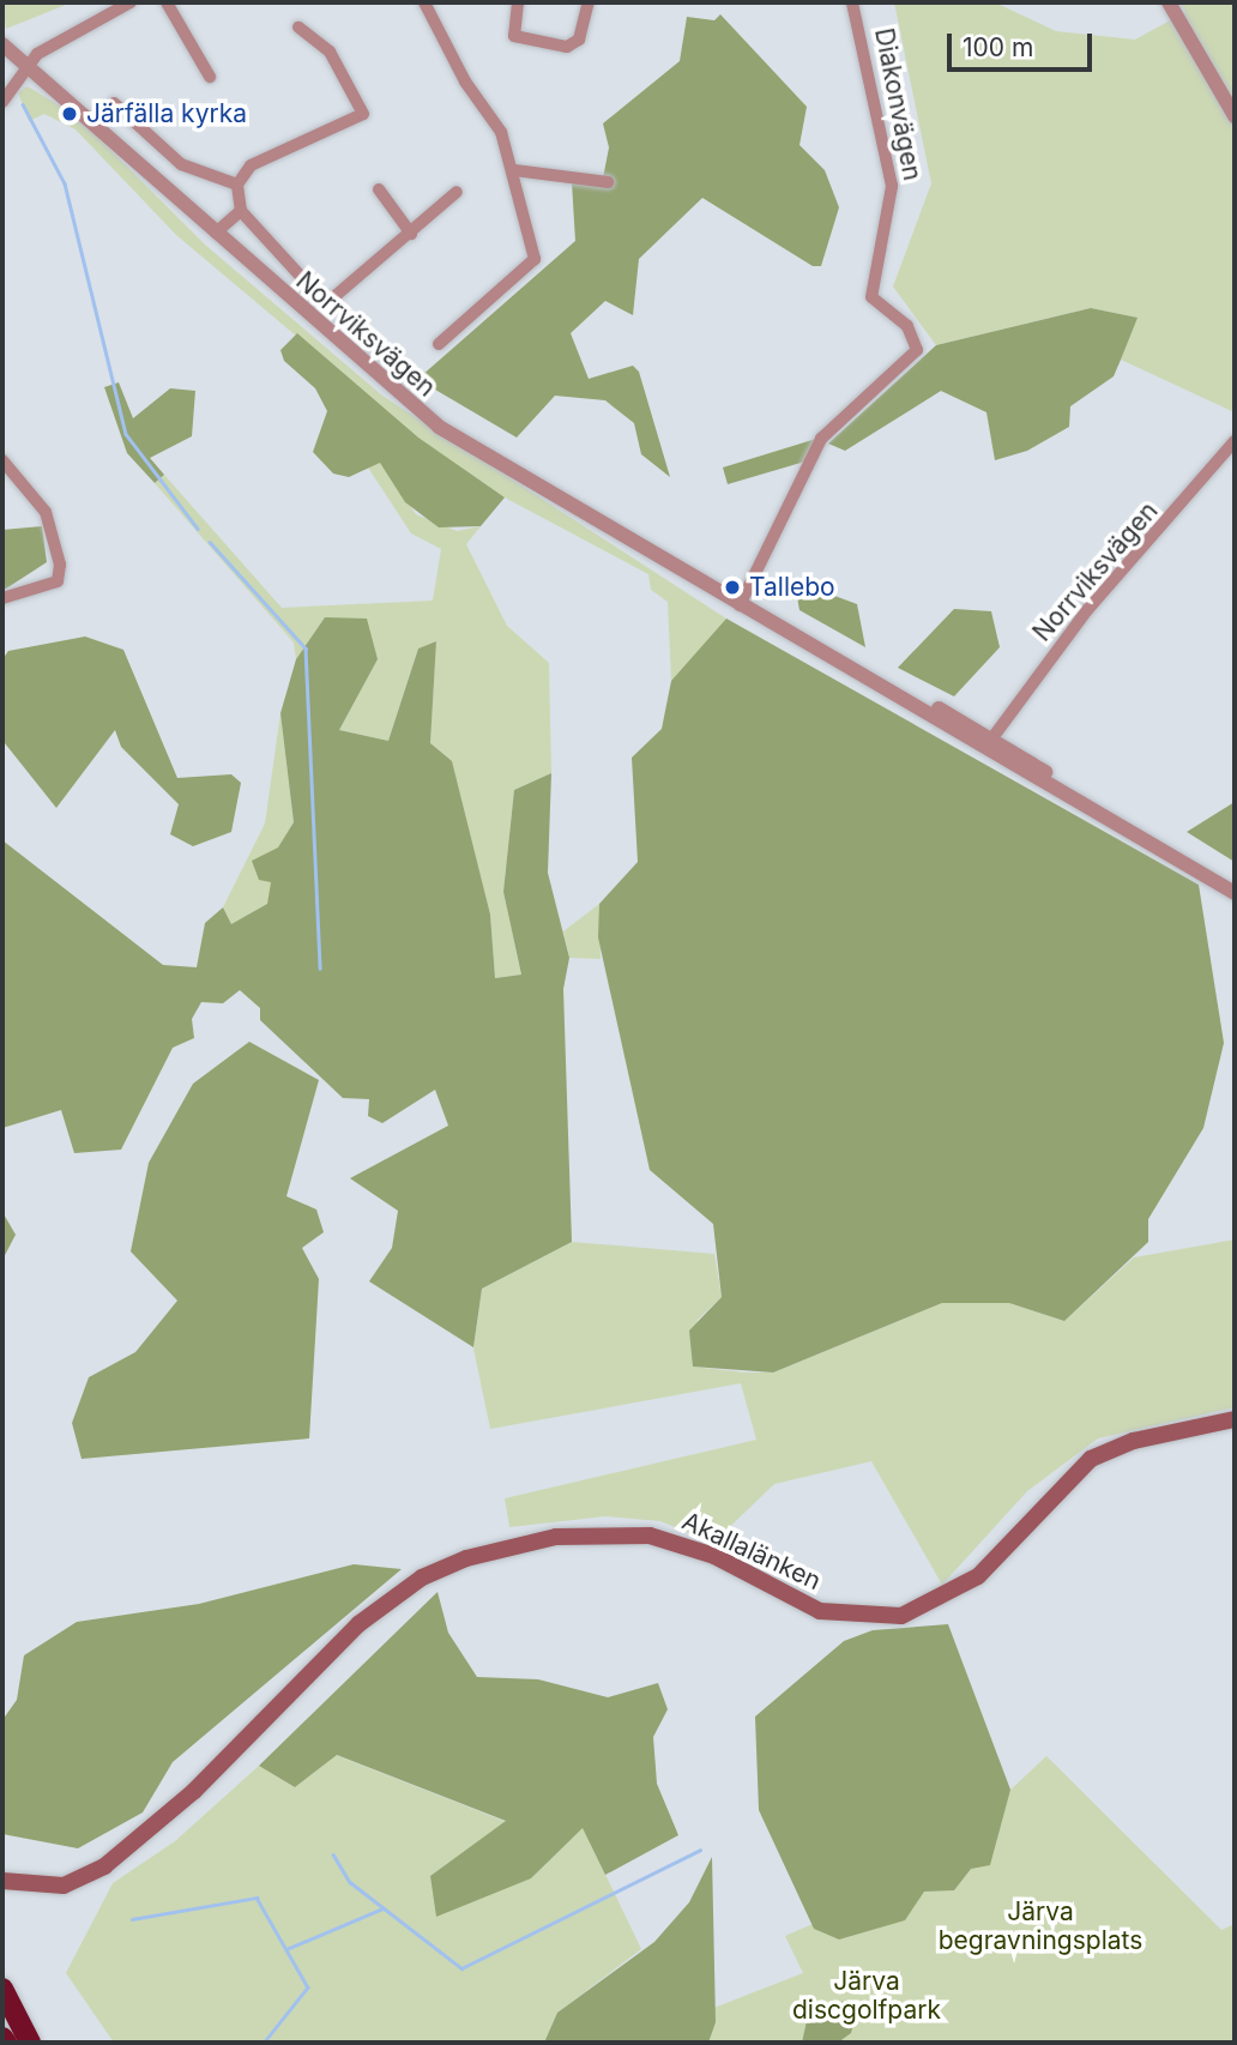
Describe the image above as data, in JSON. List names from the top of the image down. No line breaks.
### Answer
{"streets":{"main road":["Akallalänken"],"street":["Diakonvägen","Norrviksvägen"]},"crossings":[["Diakonvägen","Norrviksvägen"]],"parks":["Järva begravningsplats","Järva discgolfpark"],"places":["Järfälla kyrka","Tallebo"],"scale_bar":"100 m"}
